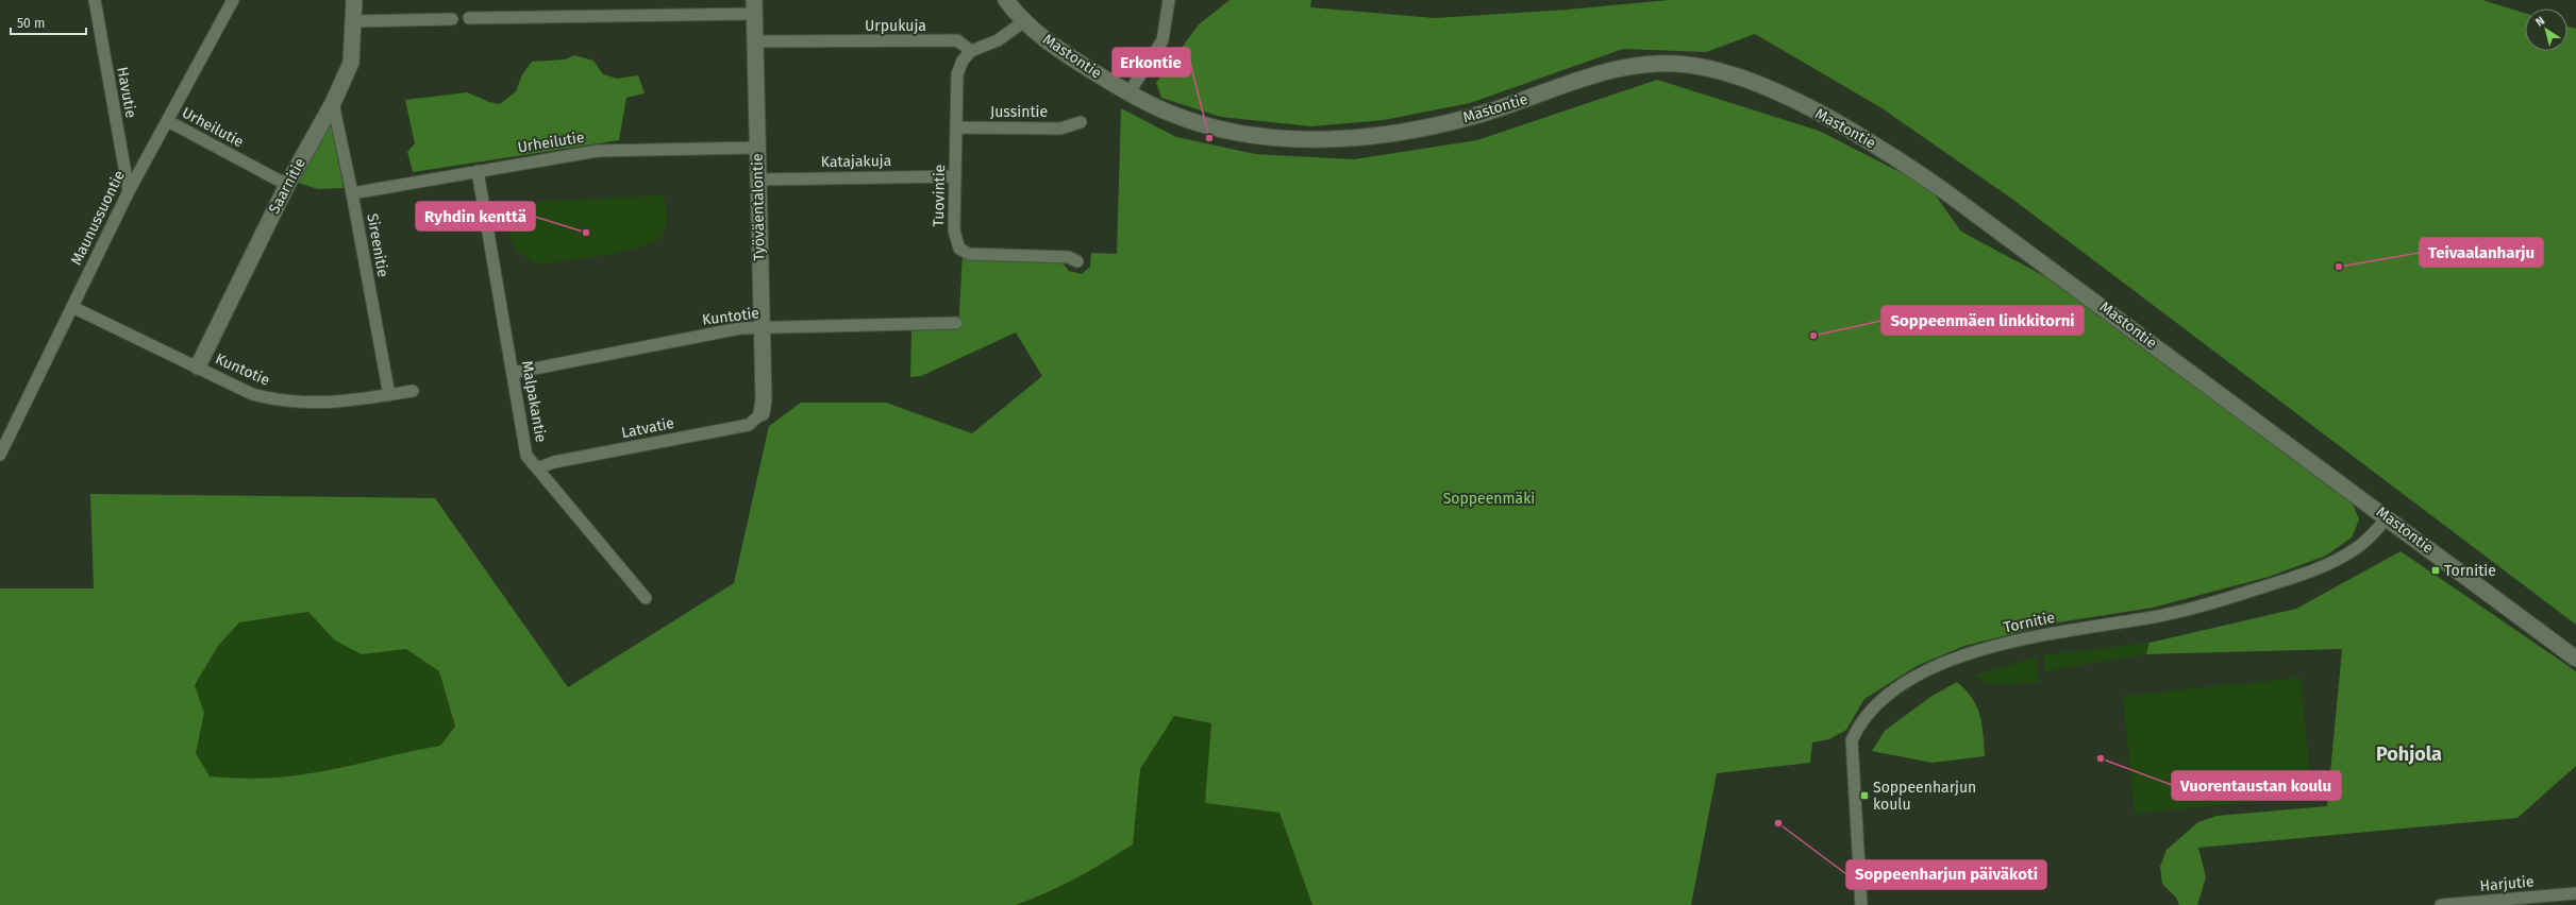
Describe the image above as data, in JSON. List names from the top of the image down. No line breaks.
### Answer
{"streets":{"main road":["Mastontie","Saarnitie","Työväentalontie"],"street":["Urpukuja","Havutie","Jussintie","Urheilutie","Katajakuja","Tuovintie","Maunussuontie","Sireenitie","Kuntotie","Malpakantie","Latvatie","Tornitie","Harjutie"]},"crossings":[["Urpukuja","Tuovintie"],["Urpukuja","Työväentalontie"],["Mastontie","Tornitie"],["Havutie","Maunussuontie"],["Jussintie","Tuovintie"],["Urheilutie","Saarnitie"],["Urheilutie","Työväentalontie"],["Urheilutie","Maunussuontie"],["Urheilutie","Sireenitie"],["Urheilutie","Malpakantie"],["Katajakuja","Tuovintie"],["Katajakuja","Työväentalontie"],["Saarnitie","Sireenitie"],["Saarnitie","Kuntotie"],["Työväentalontie","Kuntotie"],["Työväentalontie","Latvatie"],["Maunussuontie","Kuntotie"],["Sireenitie","Kuntotie"],["Kuntotie","Malpakantie"],["Malpakantie","Latvatie"]],"districts":["Pohjola"],"parks":["Soppeenmäki"],"places":{"other":["Erkontie","Ryhdin kenttä","Teivaalanharju","Soppeenmäen linkkitorni","Vuorentaustan koulu","Soppeenharjun päiväkoti"],"transit":["Tornitie","Soppeenharjun koulu"]},"scale_bar":"50 m","north":"top left"}
